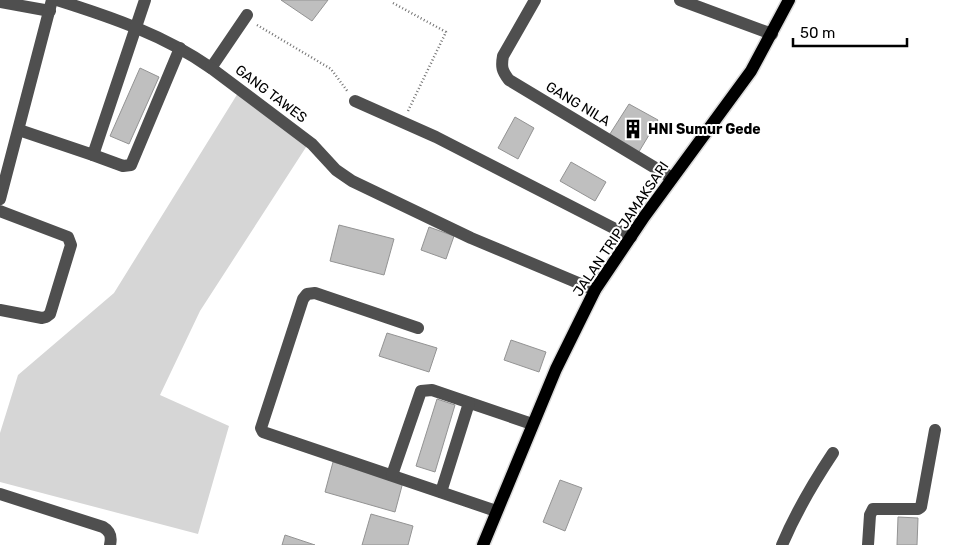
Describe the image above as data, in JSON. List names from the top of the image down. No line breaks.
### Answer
{"streets":{"main road":["JALAN TRIP JAMAKSARI"],"street":["GANG TAWES","GANG NILA"]},"crossings":[["GANG TAWES","JALAN TRIP JAMAKSARI"],["GANG NILA","JALAN TRIP JAMAKSARI"]],"places":{"building":["HNI Sumur Gede"]},"scale_bar":"50 m"}
